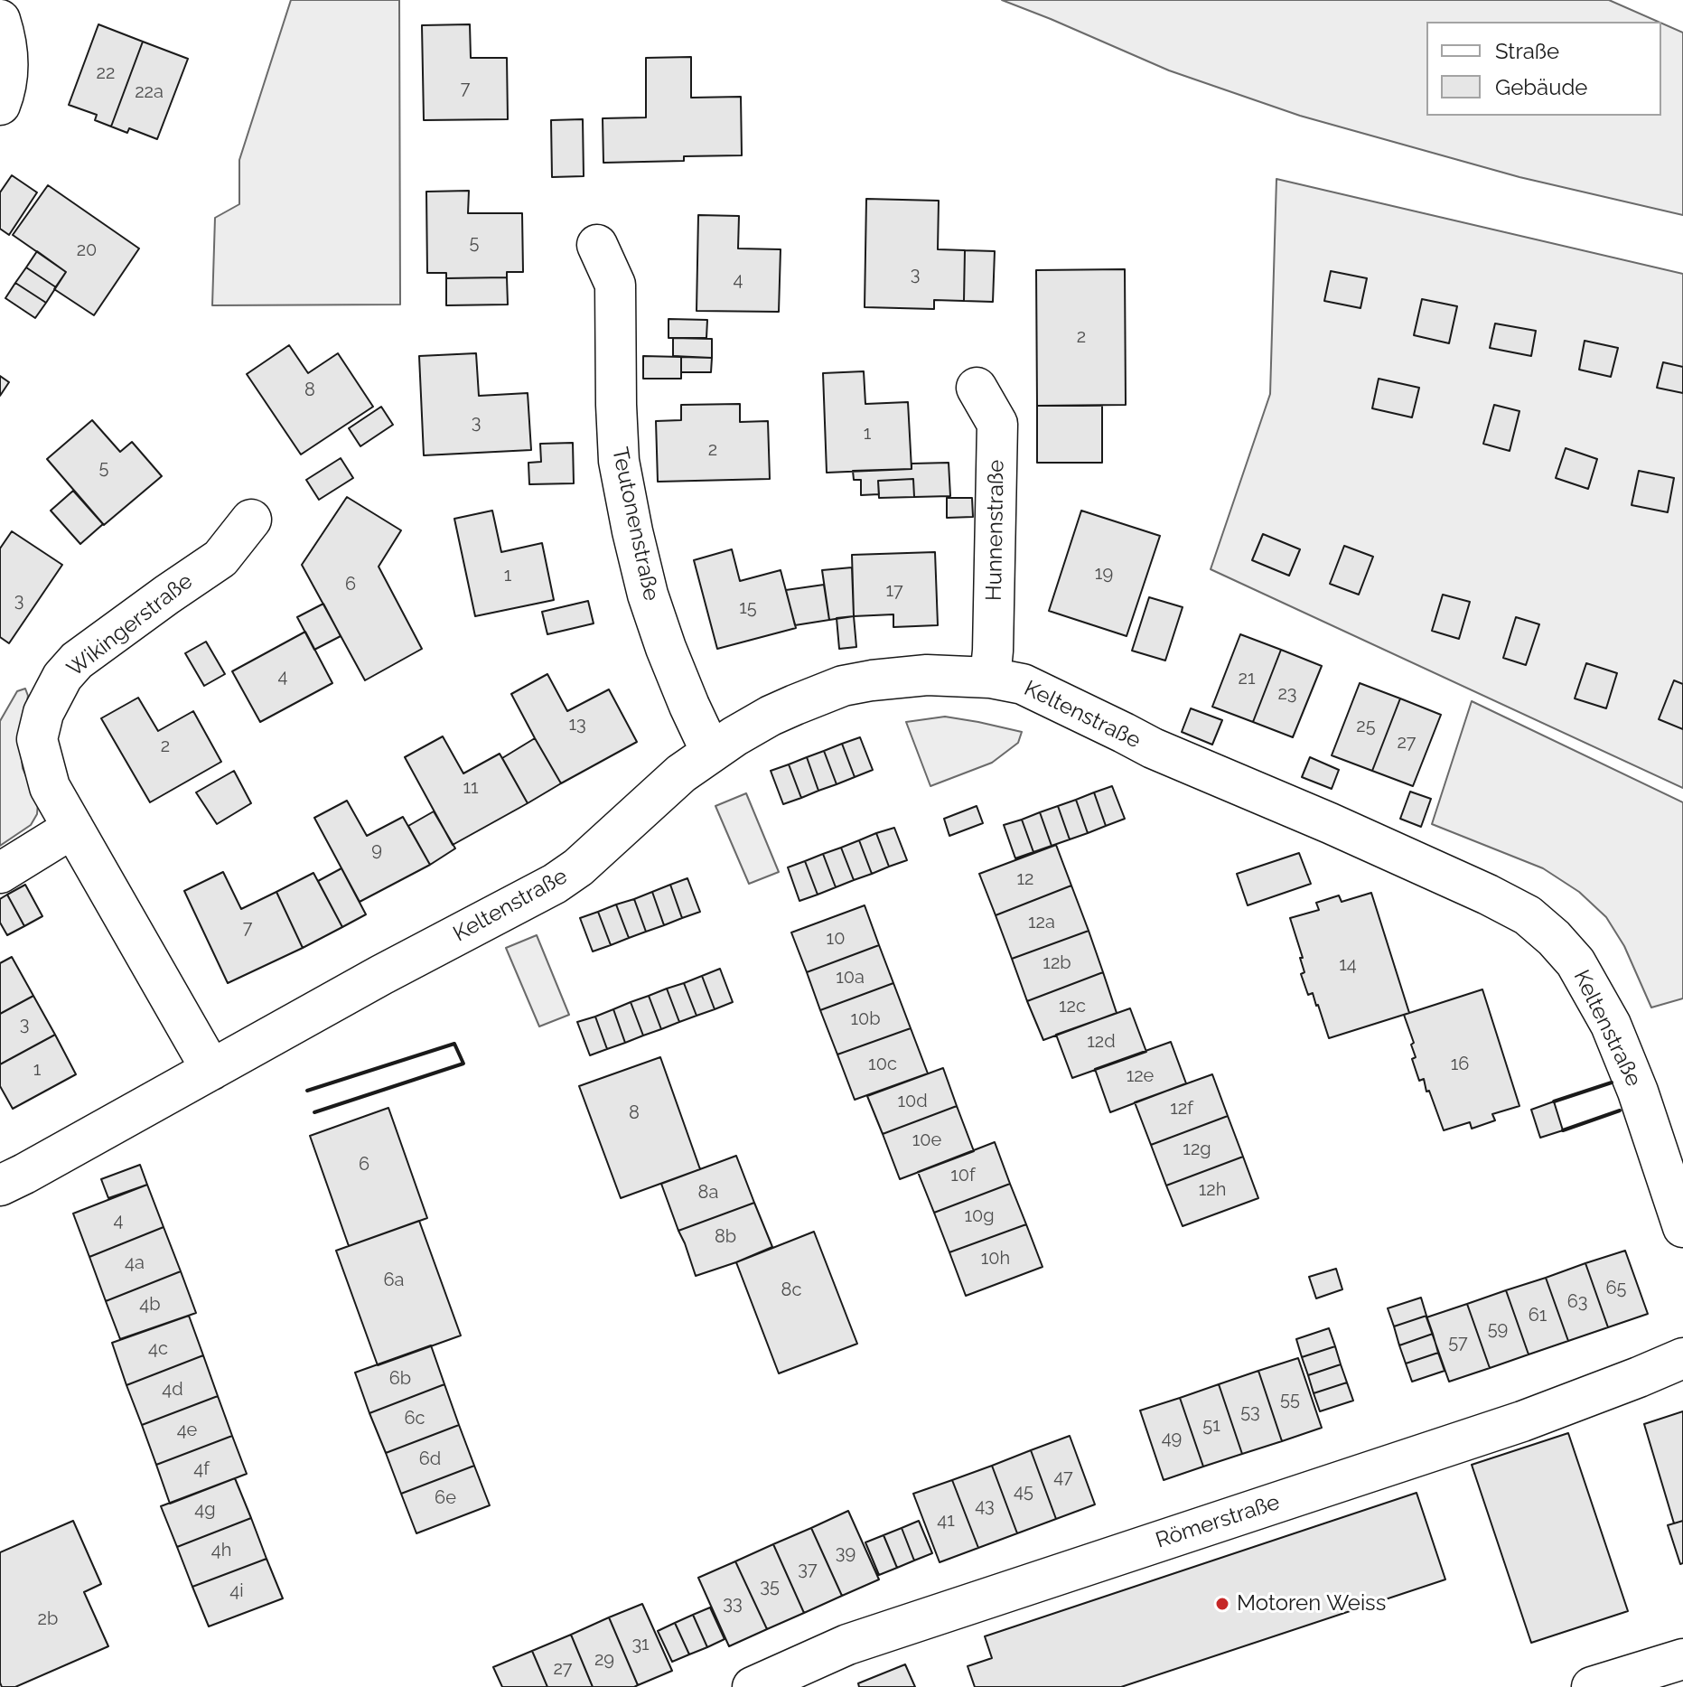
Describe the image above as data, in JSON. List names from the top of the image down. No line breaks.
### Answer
{"streets":{"street":["Teutonenstraße","Hunnenstraße","Wikingerstraße","Keltenstraße","Römerstraße"]},"crossings":[["Teutonenstraße","Keltenstraße"],["Hunnenstraße","Keltenstraße"],["Wikingerstraße","Keltenstraße"]],"places":["Motoren Weiss"],"house_numbers":["22","7","22a","5","20","3","4","2","8","3","1","2","5","19","1","6","17","3","15","4","21","23","13","25","27","2","11","9","12","12a","7","10","12b","14","10a","12c","10b","3","12d","10c","16","1","12e","10d","12f","8","10e","12g","6","10f","12h","8a","10g","4","8b","10h","4a","6a","65","8c","63","4b","61","59","57","4c","6b","4d","55","53","6c","51","4e","49","6d","4f","47","45","6e","43","4g","41","4h","39","37","35","4i","33","2b","31","29","27"],"legend":["Straße","Gebäude"]}
